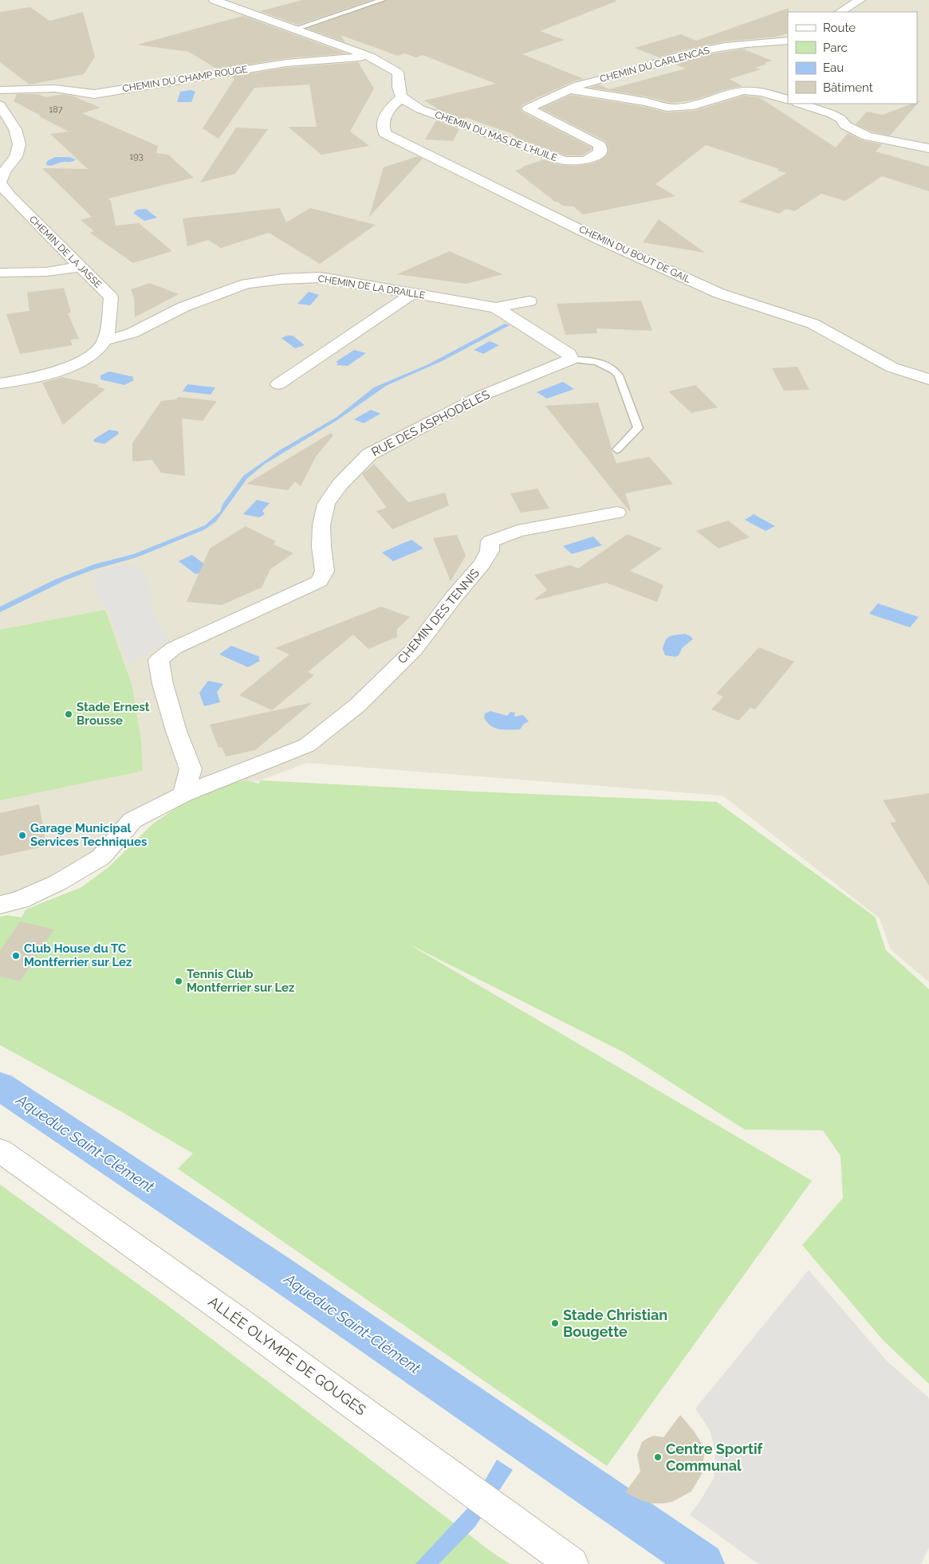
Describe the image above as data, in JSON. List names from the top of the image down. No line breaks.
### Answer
{"streets":{"street":["CHEMIN DU CARLENCAS","CHEMIN DU CHAMP ROUGE","CHEMIN DU MAS DE L'HUILE","CHEMIN DE LA JASSE","CHEMIN DU BOUT DE GAIL","CHEMIN DE LA DRAILLE","RUE DES ASPHODÈLES","CHEMIN DES TENNIS","ALLÉE OLYMPE DE GOUGES"]},"crossings":[["CHEMIN DU CARLENCAS","CHEMIN DU MAS DE L'HUILE"],["CHEMIN DU MAS DE L'HUILE","CHEMIN DU BOUT DE GAIL"],["CHEMIN DE LA JASSE","CHEMIN DE LA DRAILLE"],["RUE DES ASPHODÈLES","CHEMIN DES TENNIS"]],"water":["Aqueduc Saint-Clément"],"places":["Stade Ernest Brousse","Garage Municipal Services Techniques","Club House du TC Montferrier sur Lez","Tennis Club Montferrier sur Lez","Stade Christian Bougette","Centre Sportif Communal"],"house_numbers":["187","193"],"legend":["Route","Parc","Eau","Bâtiment"]}
